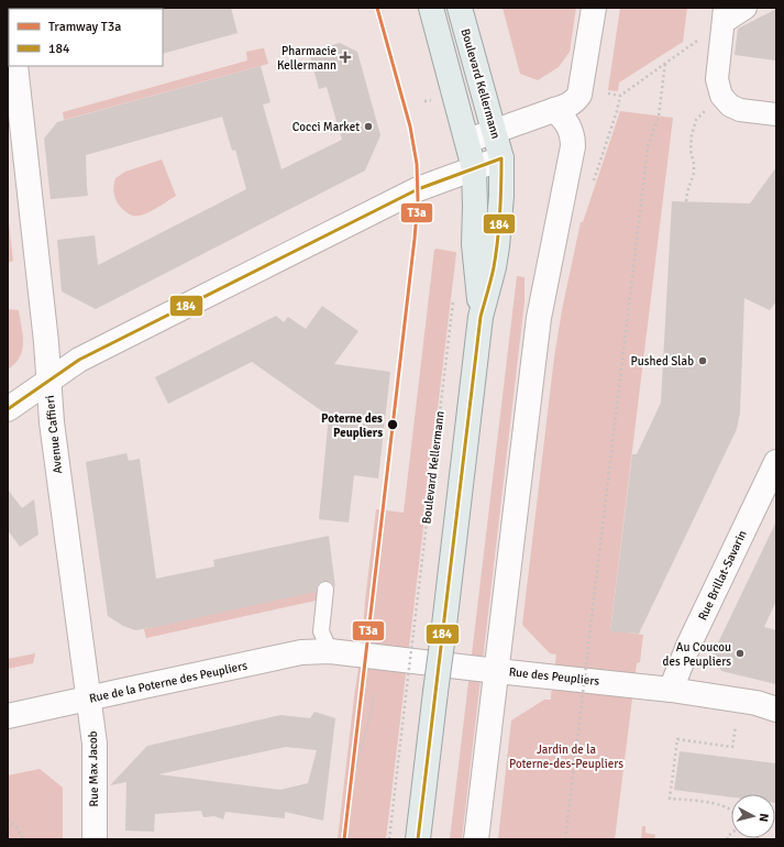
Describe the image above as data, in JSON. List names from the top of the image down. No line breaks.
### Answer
{"streets":{"main road":["Boulevard Kellermann"],"street":["Avenue Caffieri","Rue Brillat-Savarin","Rue des Peupliers","Rue de la Poterne des Peupliers","Rue Max Jacob"]},"crossings":[["Avenue Caffieri","Rue de la Poterne des Peupliers"],["Avenue Caffieri","Rue Max Jacob"],["Rue Brillat-Savarin","Rue des Peupliers"],["Rue des Peupliers","Rue de la Poterne des Peupliers"],["Rue de la Poterne des Peupliers","Rue Max Jacob"]],"parks":["Jardin de la Poterne-des-Peupliers"],"places":{"health":["Pharmacie Kellermann"],"other":["Cocci Market","Pushed Slab","Poterne des Peupliers","Au Coucou des Peupliers"]},"lines":["tram line T3a","transit line 184"],"legend":["Tramway T3a","184"],"north":"right"}
